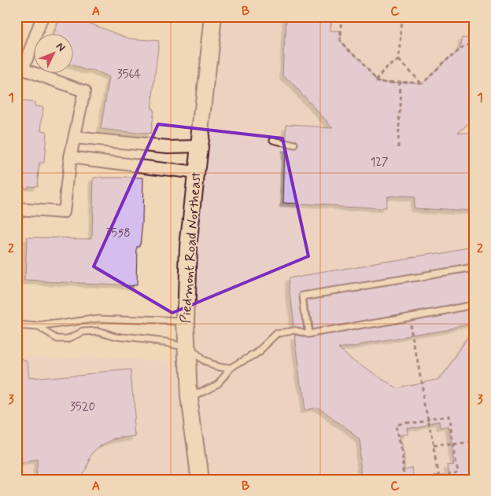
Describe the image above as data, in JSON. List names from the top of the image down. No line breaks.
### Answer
{"streets":{"main road":["Piedmont Road Northeast"]},"house_numbers":["3564","127","3558","3520"],"north":"top right","grid":{"columns":["A","B","C"],"rows":["1","2","3"]}}
